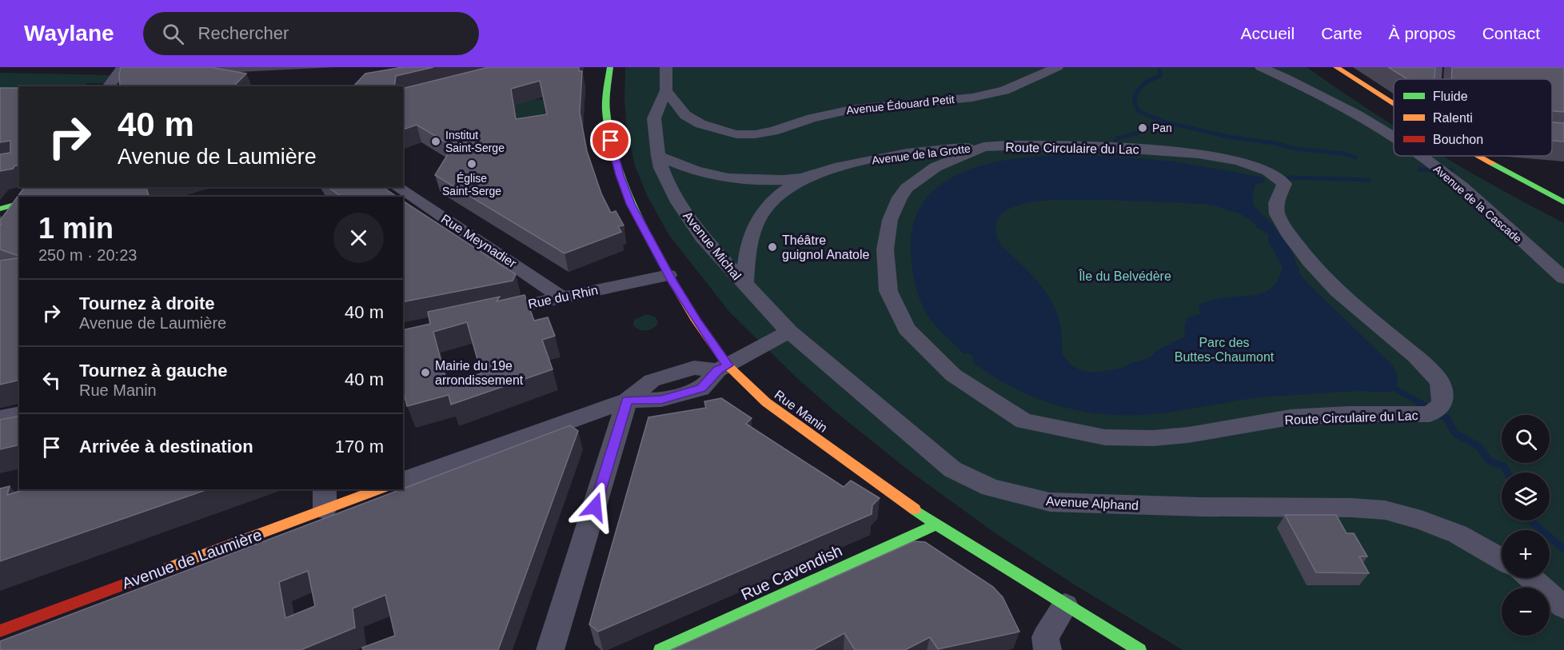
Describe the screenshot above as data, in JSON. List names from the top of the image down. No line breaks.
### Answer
{"streets":{"street":["Avenue Édouard Petit","Route Circulaire du Lac","Avenue de la Grotte","Avenue de la Cascade","Rue Meynadier","Avenue Michal","Rue du Rhin","Rue Manin","Avenue Alphand","Avenue de Laumière","Rue Cavendish"]},"crossings":[["Avenue Édouard Petit","Avenue Michal"],["Route Circulaire du Lac","Avenue de la Grotte"],["Avenue de la Grotte","Avenue Michal"],["Rue Meynadier","Rue du Rhin"],["Avenue Michal","Avenue Alphand"],["Rue du Rhin","Rue Manin"],["Rue Manin","Rue Cavendish"]],"parks":["Île du Belvédère","Parc des Buttes-Chaumont"],"places":["Pan","Institut Saint-Serge","Église Saint-Serge","Théâtre guignol Anatole","Mairie du 19e arrondissement"],"legend":["Fluide","Ralenti","Bouchon"],"page":{"header":"Waylane","search":"Rechercher","nav":["Accueil","Carte","À propos","Contact"],"turn":["40 m","Avenue de Laumière"],"heading":["1 min","250 m · 20:23"],"list":[{"name":"Tournez à droite","note":"Avenue de Laumière","value":"40 m"},{"name":"Tournez à gauche","note":"Rue Manin","value":"40 m"},{"name":"Arrivée à destination","value":"170 m"}],"map_buttons":["+","−"]}}
